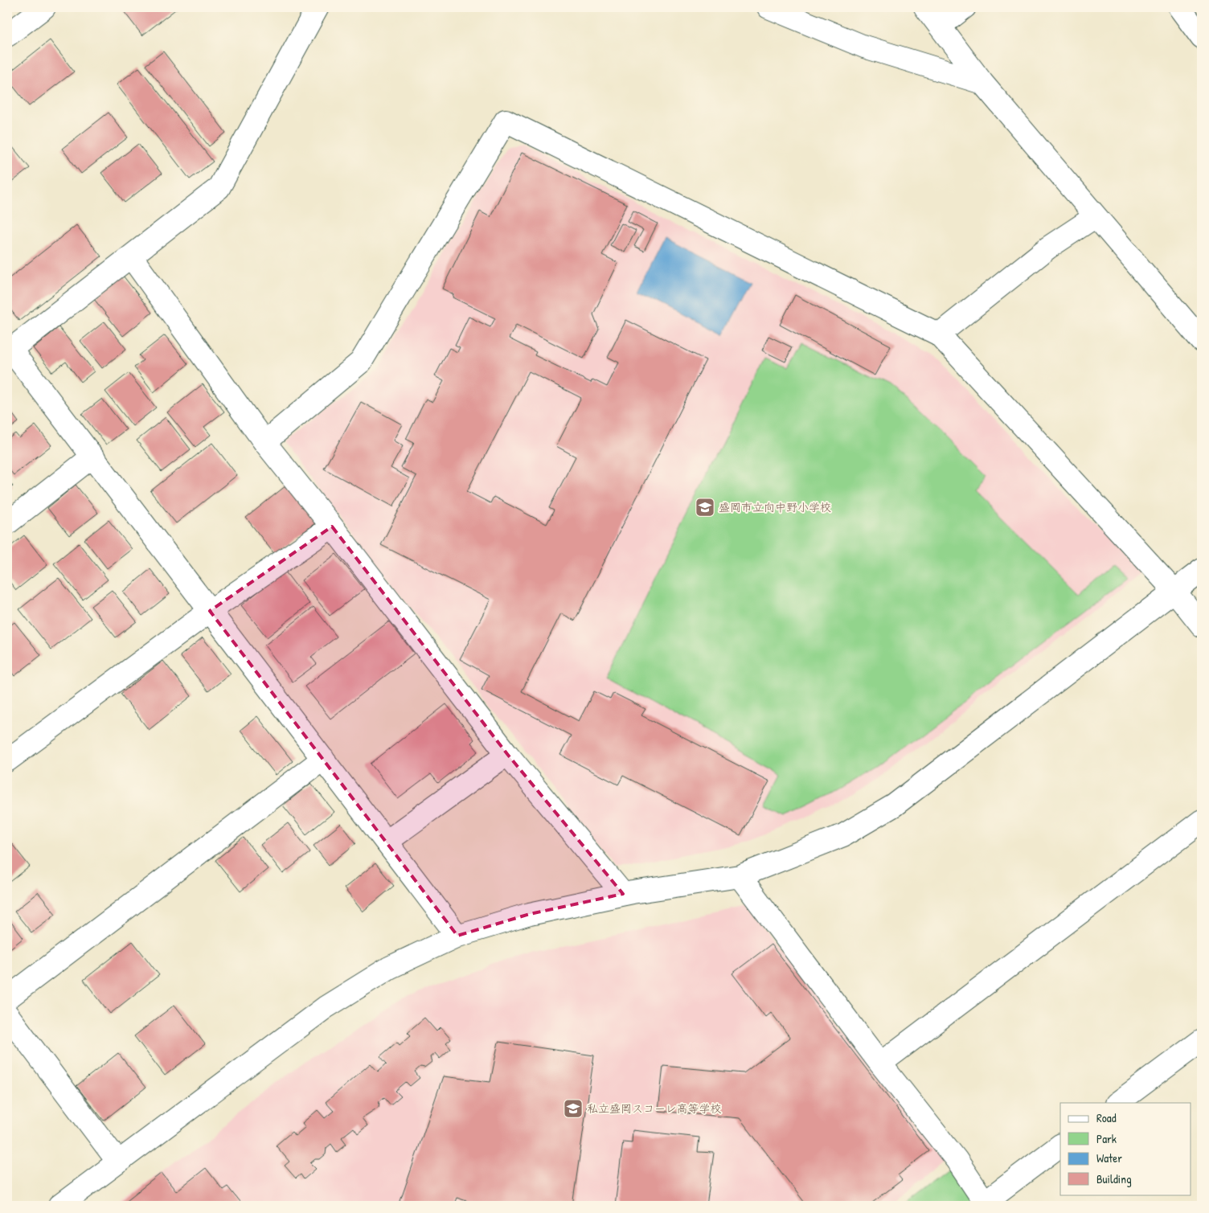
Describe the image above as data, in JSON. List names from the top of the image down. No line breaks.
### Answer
{"places":{"school or university":["盛岡市立向中野小学校","私立盛岡スコーレ高等学校"]},"legend":["Road","Park","Water","Building"]}
